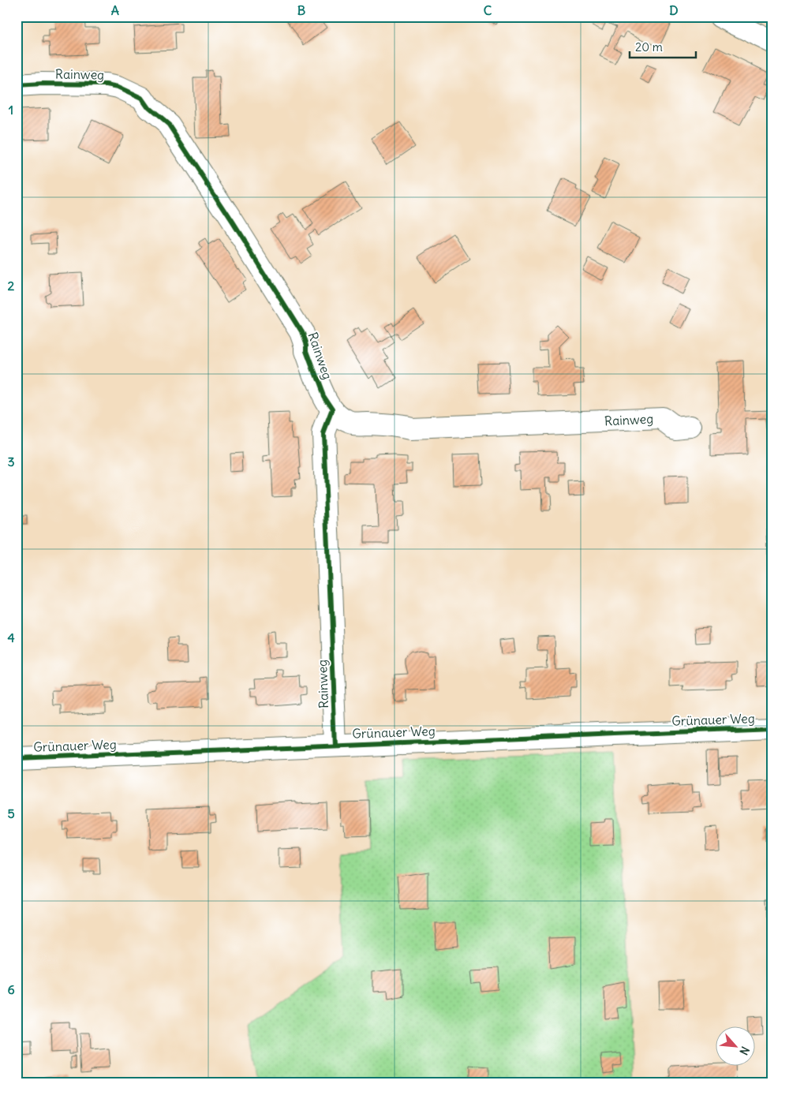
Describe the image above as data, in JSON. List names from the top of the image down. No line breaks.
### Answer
{"streets":{"street":["Rainweg","Grünauer Weg"]},"crossings":[["Rainweg","Grünauer Weg"]],"scale_bar":"20 m","north":"bottom right","grid":{"columns":["A","B","C","D"],"rows":["1","2","3","4","5","6"]}}
